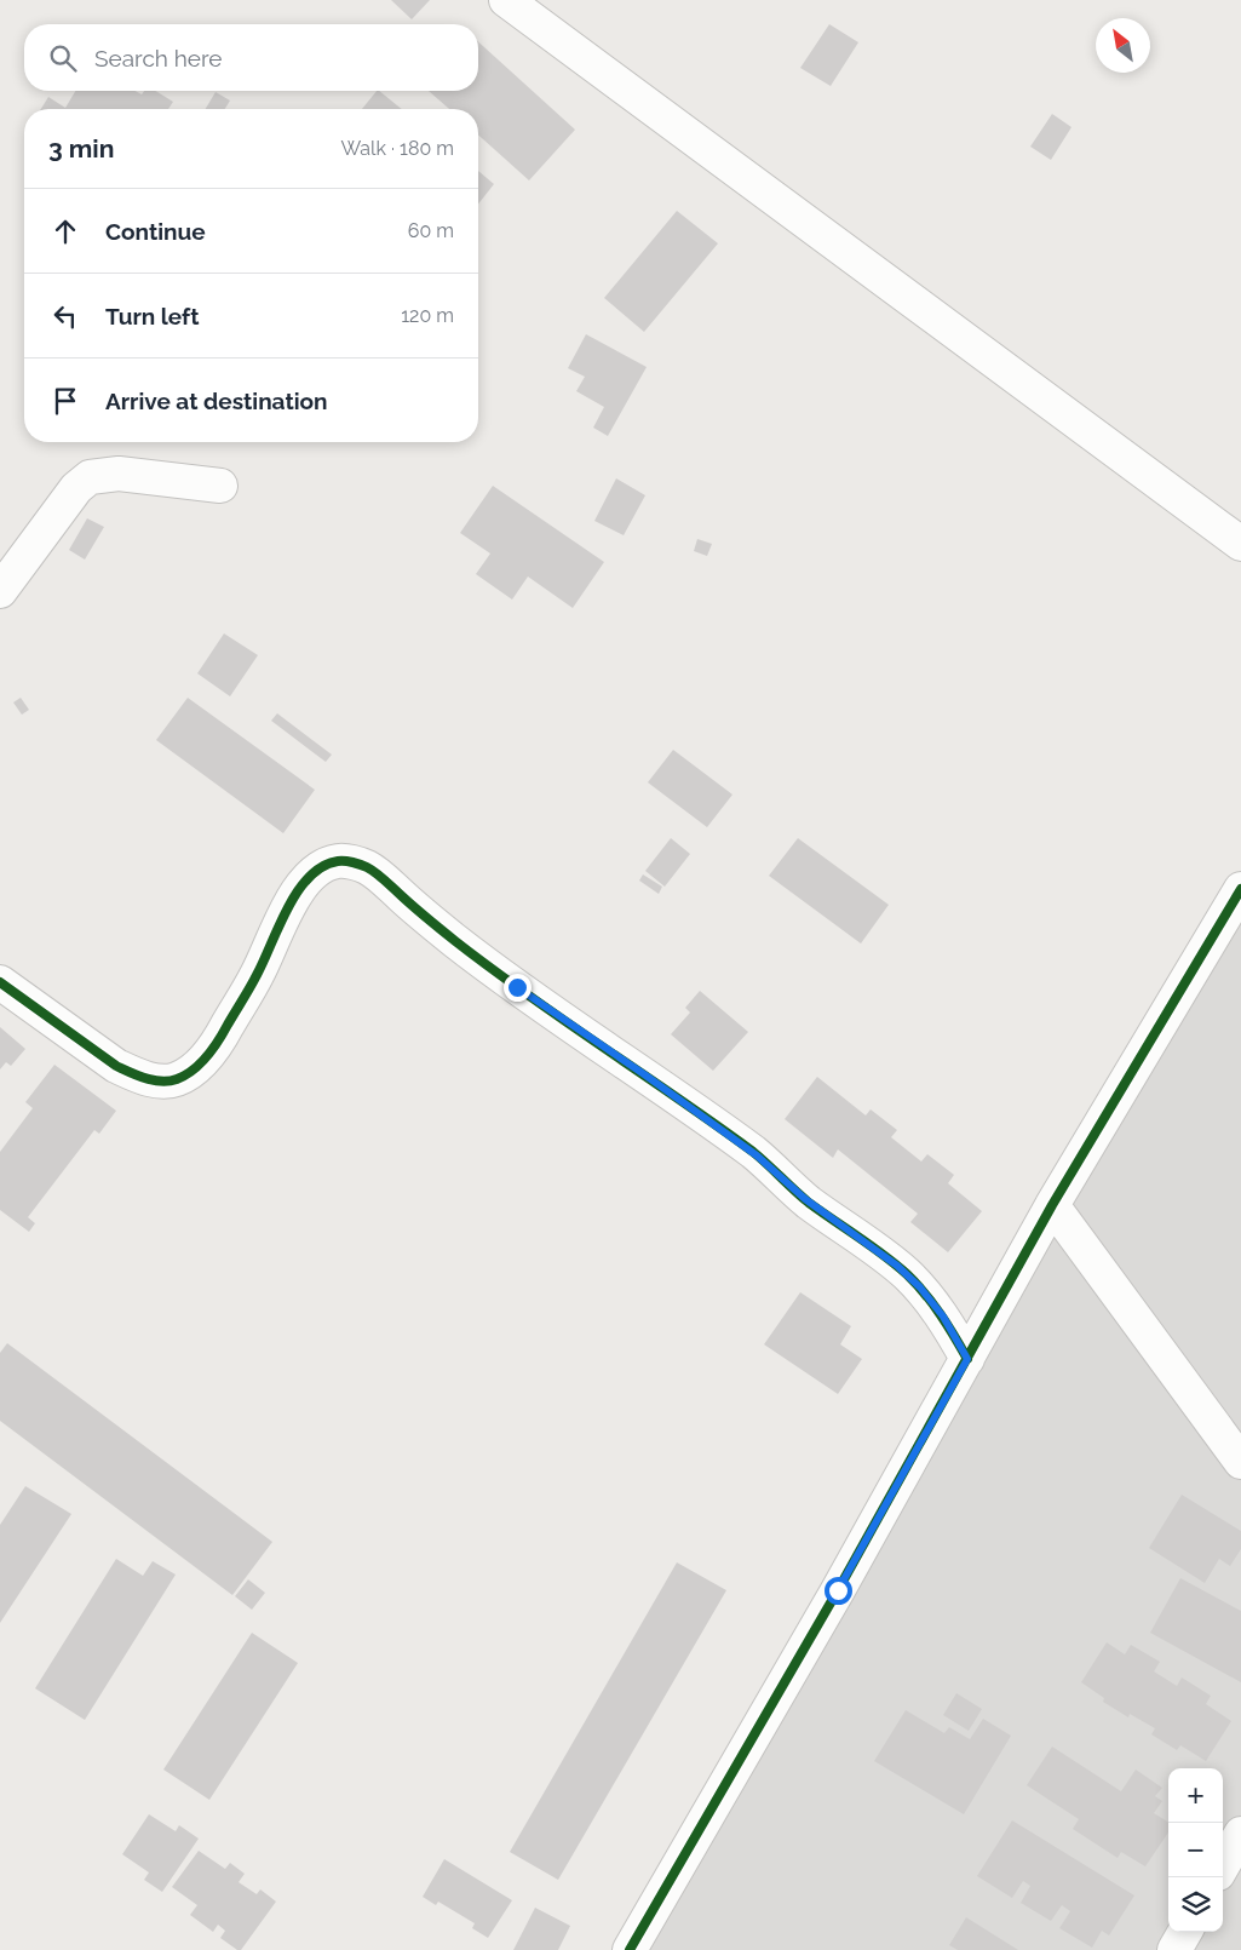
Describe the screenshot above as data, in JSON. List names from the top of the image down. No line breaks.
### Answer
{"north":"top left","page":{"search":"Search here","heading":["3 min","Walk · 180 m"],"list":[["Continue","60 m"],["Turn left","120 m"],"Arrive at destination"],"map_buttons":["+","−"]}}
